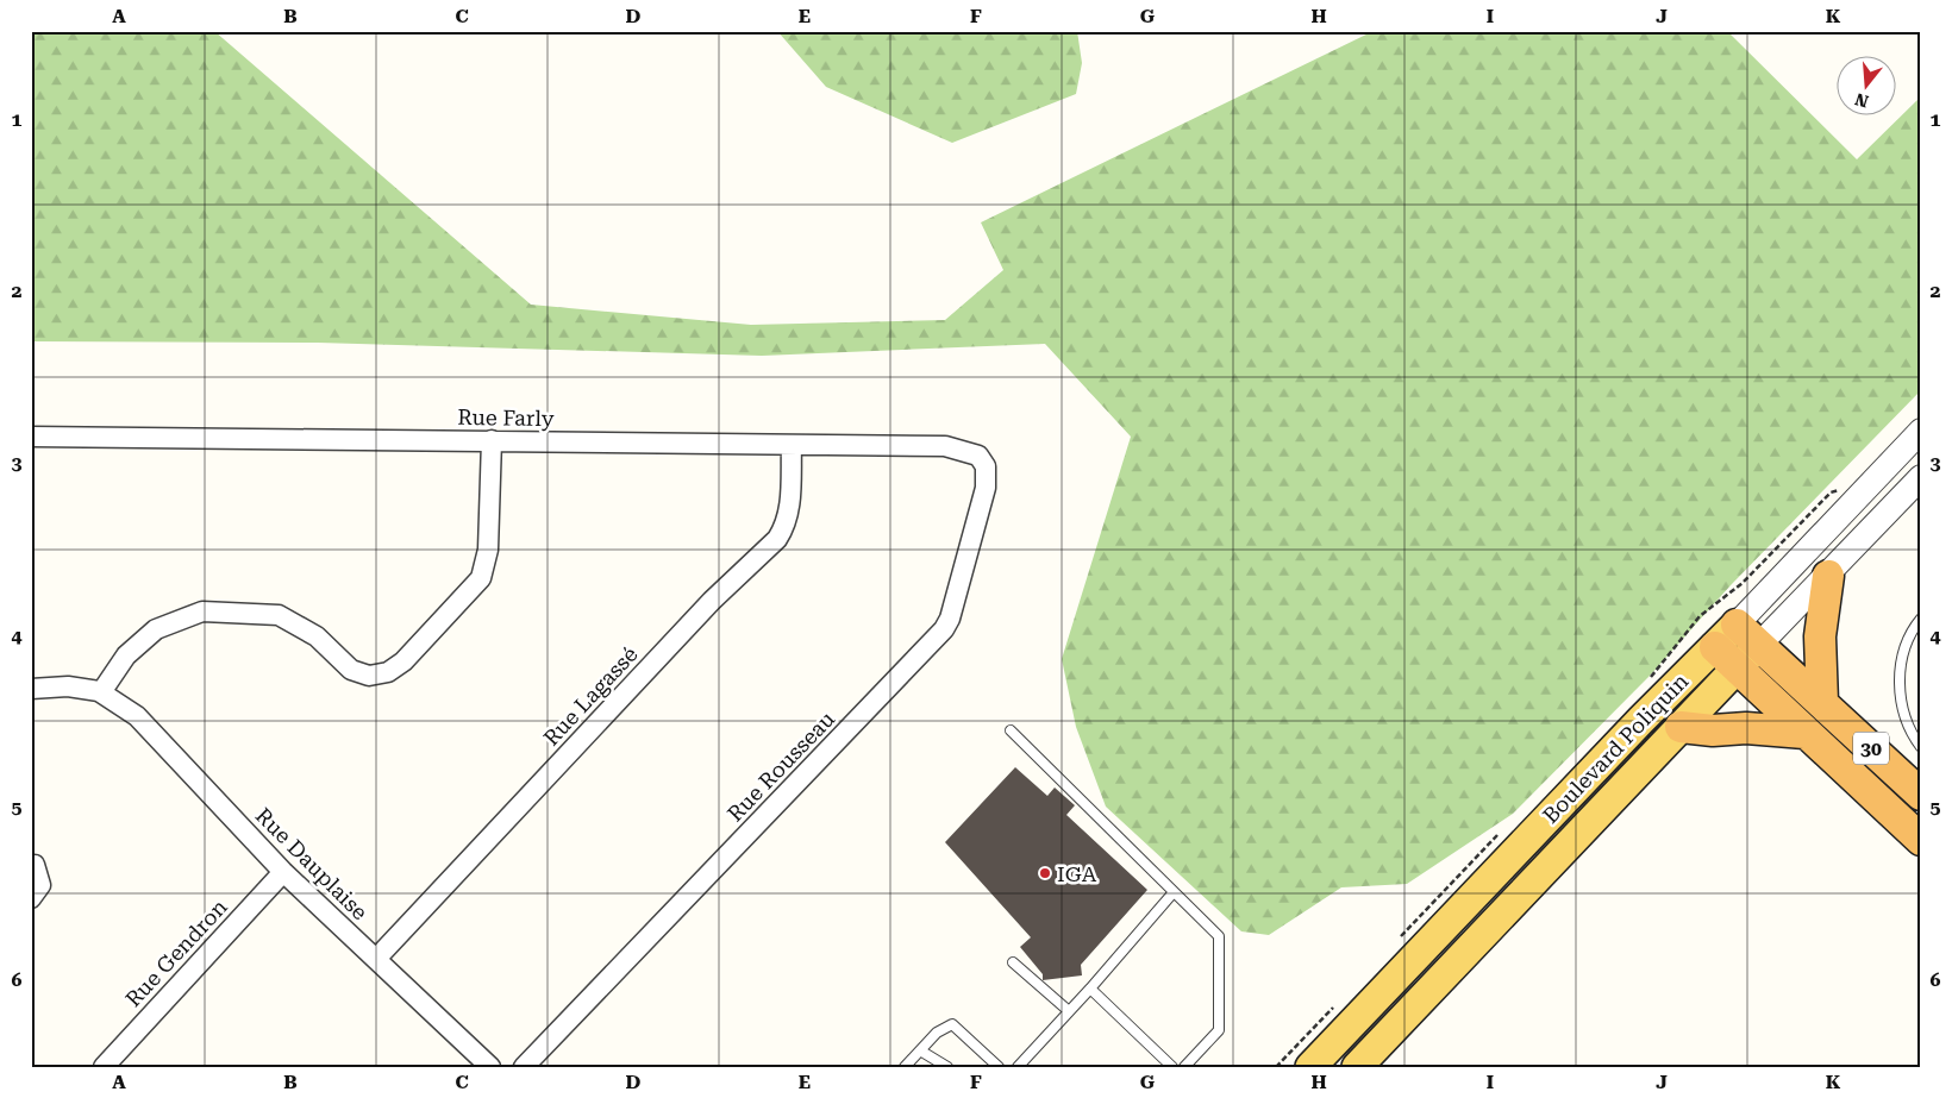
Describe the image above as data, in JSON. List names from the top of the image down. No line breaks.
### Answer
{"streets":{"highway":["30"],"main road":["Boulevard Poliquin"],"street":["Rue Farly","Rue Lagassé","Rue Rousseau","Rue Dauplaise","Rue Gendron"]},"crossings":[["Rue Farly","Rue Lagassé"],["Rue Farly","Rue Rousseau"],["Rue Lagassé","Rue Dauplaise"],["Boulevard Poliquin","30"],["Rue Dauplaise","Rue Gendron"]],"places":["IGA"],"north":"bottom","grid":{"columns":["A","B","C","D","E","F","G","H","I","J","K"],"rows":["1","2","3","4","5","6"]}}
